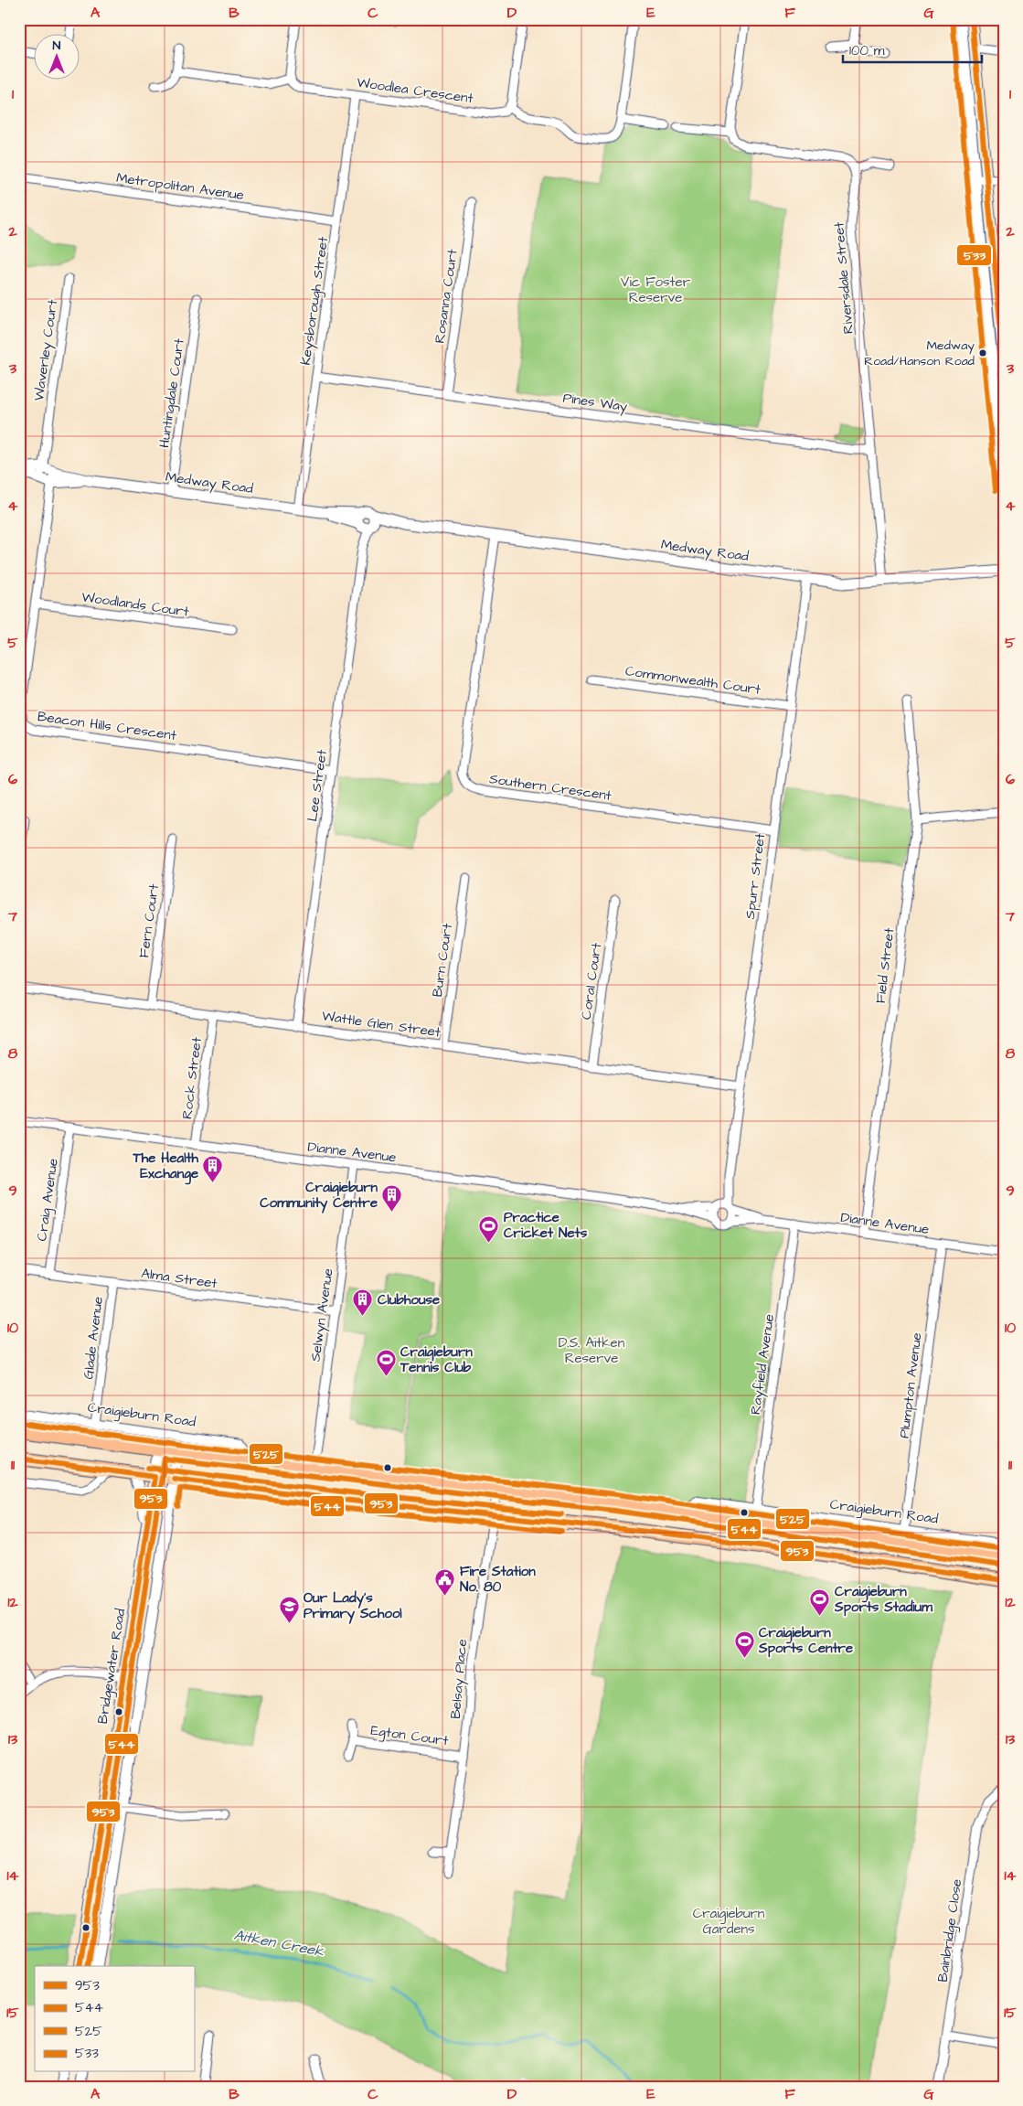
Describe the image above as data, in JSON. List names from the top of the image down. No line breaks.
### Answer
{"streets":{"main road":["Craigieburn Road"],"street":["Woodlea Crescent","Metropolitan Avenue","Riversdale Street","Rosanna Court","Keysborough Street","Waverley Court","Huntingdale Court","Pines Way","Medway Road","Woodlands Court","Commonwealth Court","Beacon Hills Crescent","Lee Street","Southern Crescent","Spurr Street","Fern Court","Burn Court","Field Street","Coral Court","Wattle Glen Street","Rock Street","Dianne Avenue","Craig Avenue","Alma Street","Selwyn Avenue","Glade Avenue","Rayfield Avenue","Plumpton Avenue","Bridgewater Road","Belsay Place","Egton Court","Bainbridge Close"]},"crossings":[["Woodlea Crescent","Keysborough Street"],["Metropolitan Avenue","Keysborough Street"],["Riversdale Street","Pines Way"],["Riversdale Street","Medway Road"],["Rosanna Court","Pines Way"],["Keysborough Street","Pines Way"],["Keysborough Street","Medway Road"],["Waverley Court","Medway Road"],["Huntingdale Court","Medway Road"],["Medway Road","Beacon Hills Crescent"],["Medway Road","Lee Street"],["Medway Road","Southern Crescent"],["Medway Road","Spurr Street"],["Woodlands Court","Beacon Hills Crescent"],["Commonwealth Court","Spurr Street"],["Beacon Hills Crescent","Lee Street"],["Lee Street","Wattle Glen Street"],["Southern Crescent","Spurr Street"],["Spurr Street","Wattle Glen Street"],["Spurr Street","Dianne Avenue"],["Fern Court","Wattle Glen Street"],["Burn Court","Wattle Glen Street"],["Field Street","Dianne Avenue"],["Coral Court","Wattle Glen Street"],["Wattle Glen Street","Rock Street"],["Rock Street","Dianne Avenue"],["Dianne Avenue","Craig Avenue"],["Dianne Avenue","Selwyn Avenue"],["Dianne Avenue","Rayfield Avenue"],["Dianne Avenue","Plumpton Avenue"],["Craig Avenue","Alma Street"],["Alma Street","Selwyn Avenue"],["Alma Street","Glade Avenue"],["Selwyn Avenue","Craigieburn Road"],["Glade Avenue","Craigieburn Road"],["Rayfield Avenue","Craigieburn Road"],["Plumpton Avenue","Craigieburn Road"],["Craigieburn Road","Bridgewater Road"],["Craigieburn Road","Belsay Place"],["Belsay Place","Egton Court"]],"water":["Aitken Creek"],"parks":["Vic Foster Reserve","D.S. Aitken Reserve","Craigieburn Gardens"],"places":{"other":["Medway Road/Hanson Road"],"building":["The Health Exchange","Craigieburn Community Centre","Clubhouse"],"sports":["Practice Cricket Nets","Craigieburn Tennis Club","Craigieburn Sports Stadium","Craigieburn Sports Centre"],"public building":["Fire Station No. 80"],"school or university":["Our Lady's Primary School"]},"lines":["transit line 953","transit line 533","transit line 525","transit line 544"],"legend":["953","544","525","533"],"scale_bar":"100 m","north":"top","grid":{"columns":["A","B","C","D","E","F","G"],"rows":["1","2","3","4","5","6","7","8","9","10","11","12","13","14","15"]}}
